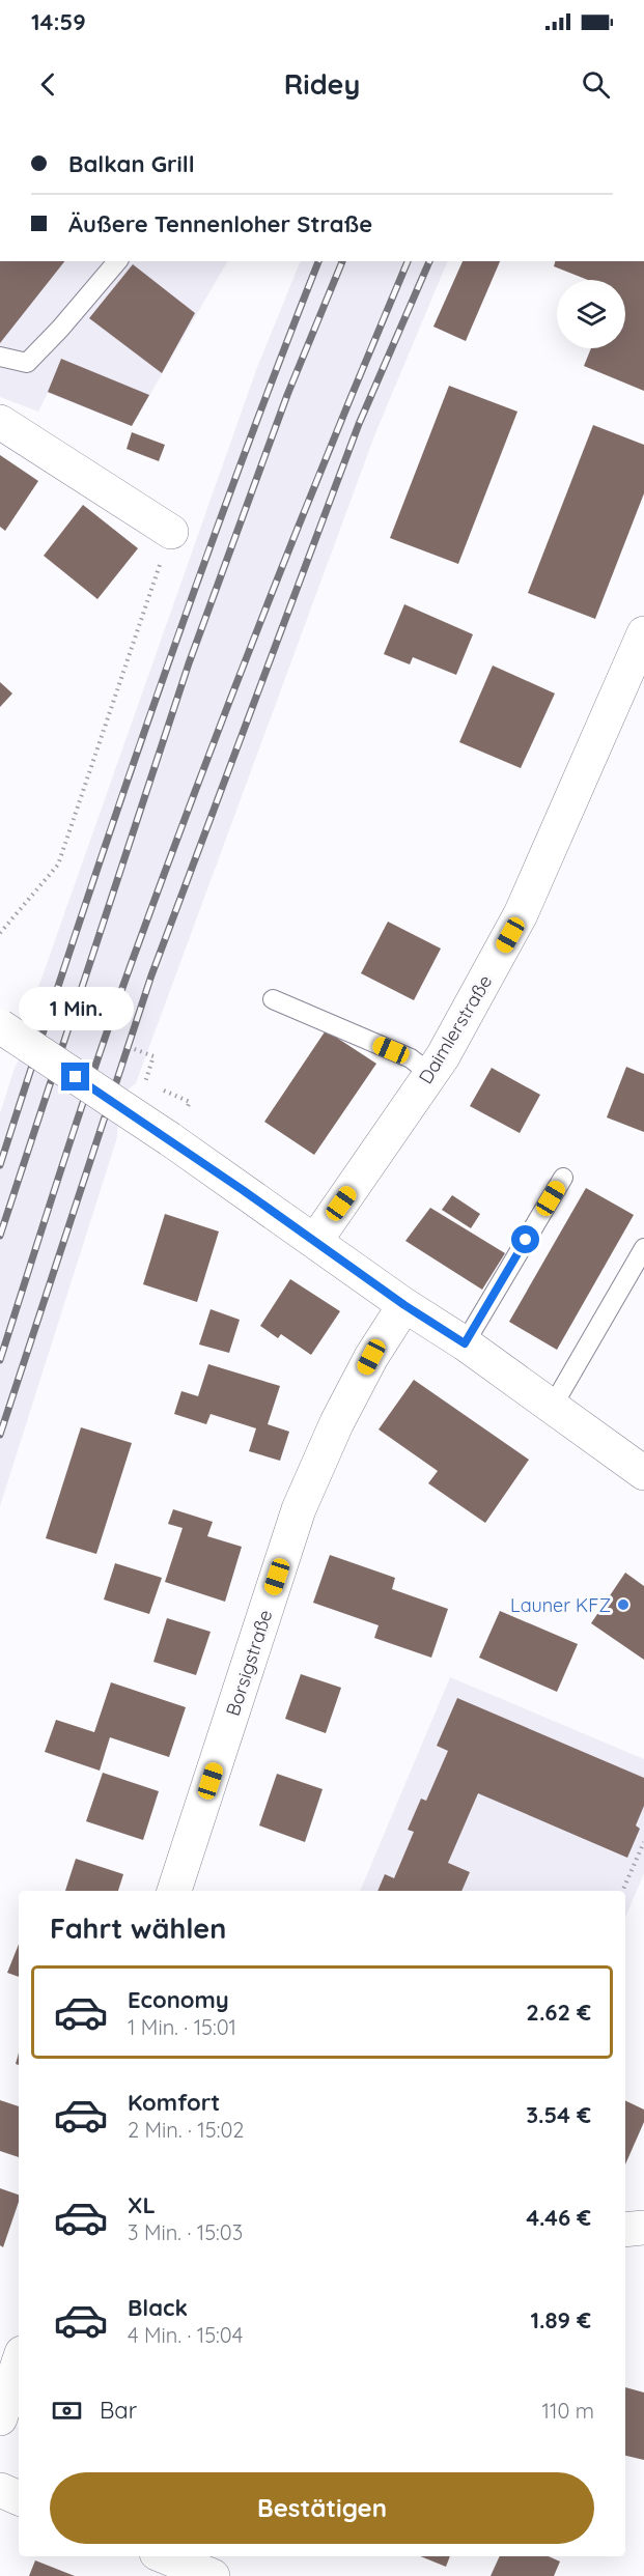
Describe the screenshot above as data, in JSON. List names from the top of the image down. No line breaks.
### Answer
{"streets":{"street":["Daimlerstraße","Borsigstraße"]},"places":["Launer KFZ"],"page":{"status":"14:59","header":"Ridey","banner":["Balkan Grill","Äußere Tennenloher Straße"],"bubble":"1 Min.","heading":"Fahrt wählen","list":[{"name":"Economy","note":"1 Min. · 15:01","value":"2.62 €"},{"name":"Komfort","note":"2 Min. · 15:02","value":"3.54 €"},{"name":"XL","note":"3 Min. · 15:03","value":"4.46 €"},{"name":"Black","note":"4 Min. · 15:04","value":"1.89 €"}],"pay":["Bar","110 m"],"buttons":"Bestätigen"}}
